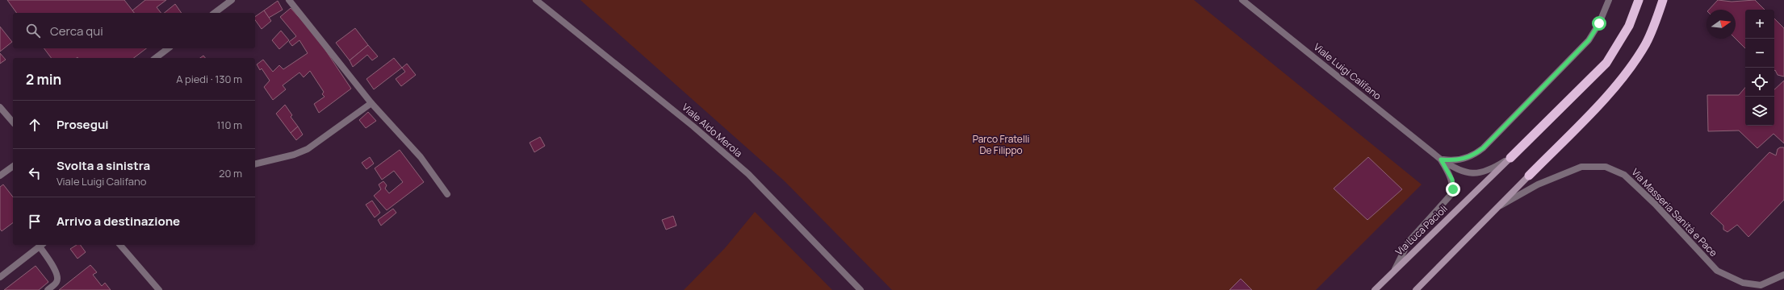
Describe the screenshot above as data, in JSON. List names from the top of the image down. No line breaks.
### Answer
{"streets":{"main road":["Via Luca Pacioli"],"street":["Viale Luigi Califano","Viale Aldo Merola","Via Masseria Sanità e Pace"]},"crossings":[["Viale Luigi Califano","Via Luca Pacioli"]],"parks":["Parco Fratelli De Filippo"],"north":"right","page":{"map_buttons":["+","−"],"search":"Cerca qui","heading":["2 min","A piedi · 130 m"],"list":[["Prosegui","110 m"],["Svolta a sinistra","Viale Luigi Califano","20 m"],"Arrivo a destinazione"]}}
